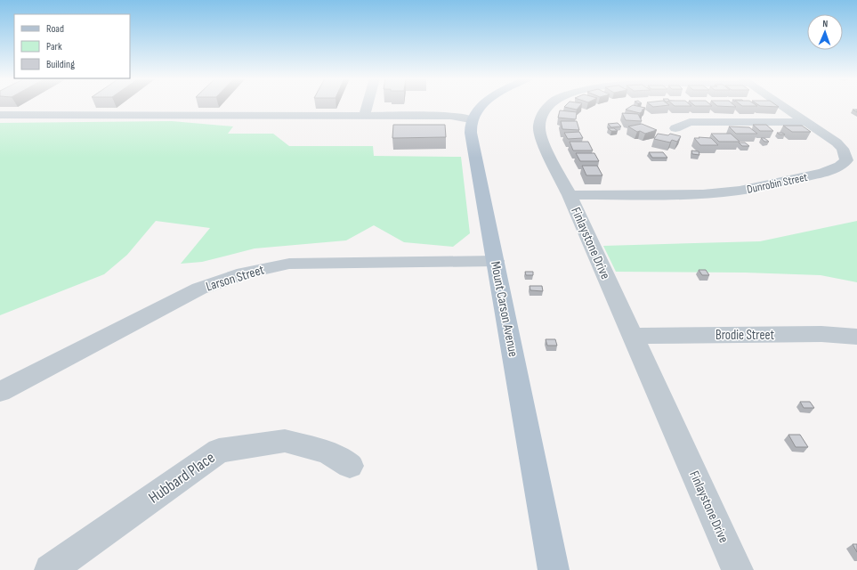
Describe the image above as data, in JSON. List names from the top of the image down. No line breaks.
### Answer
{"streets":{"main road":["Mount Carson Avenue"],"street":["Dunrobin Street","Finlaystone Drive","Larson Street","Brodie Street","Hubbard Place"]},"crossings":[["Dunrobin Street","Finlaystone Drive"],["Finlaystone Drive","Brodie Street"],["Larson Street","Mount Carson Avenue"]],"legend":["Road","Park","Building"],"north":"top"}
